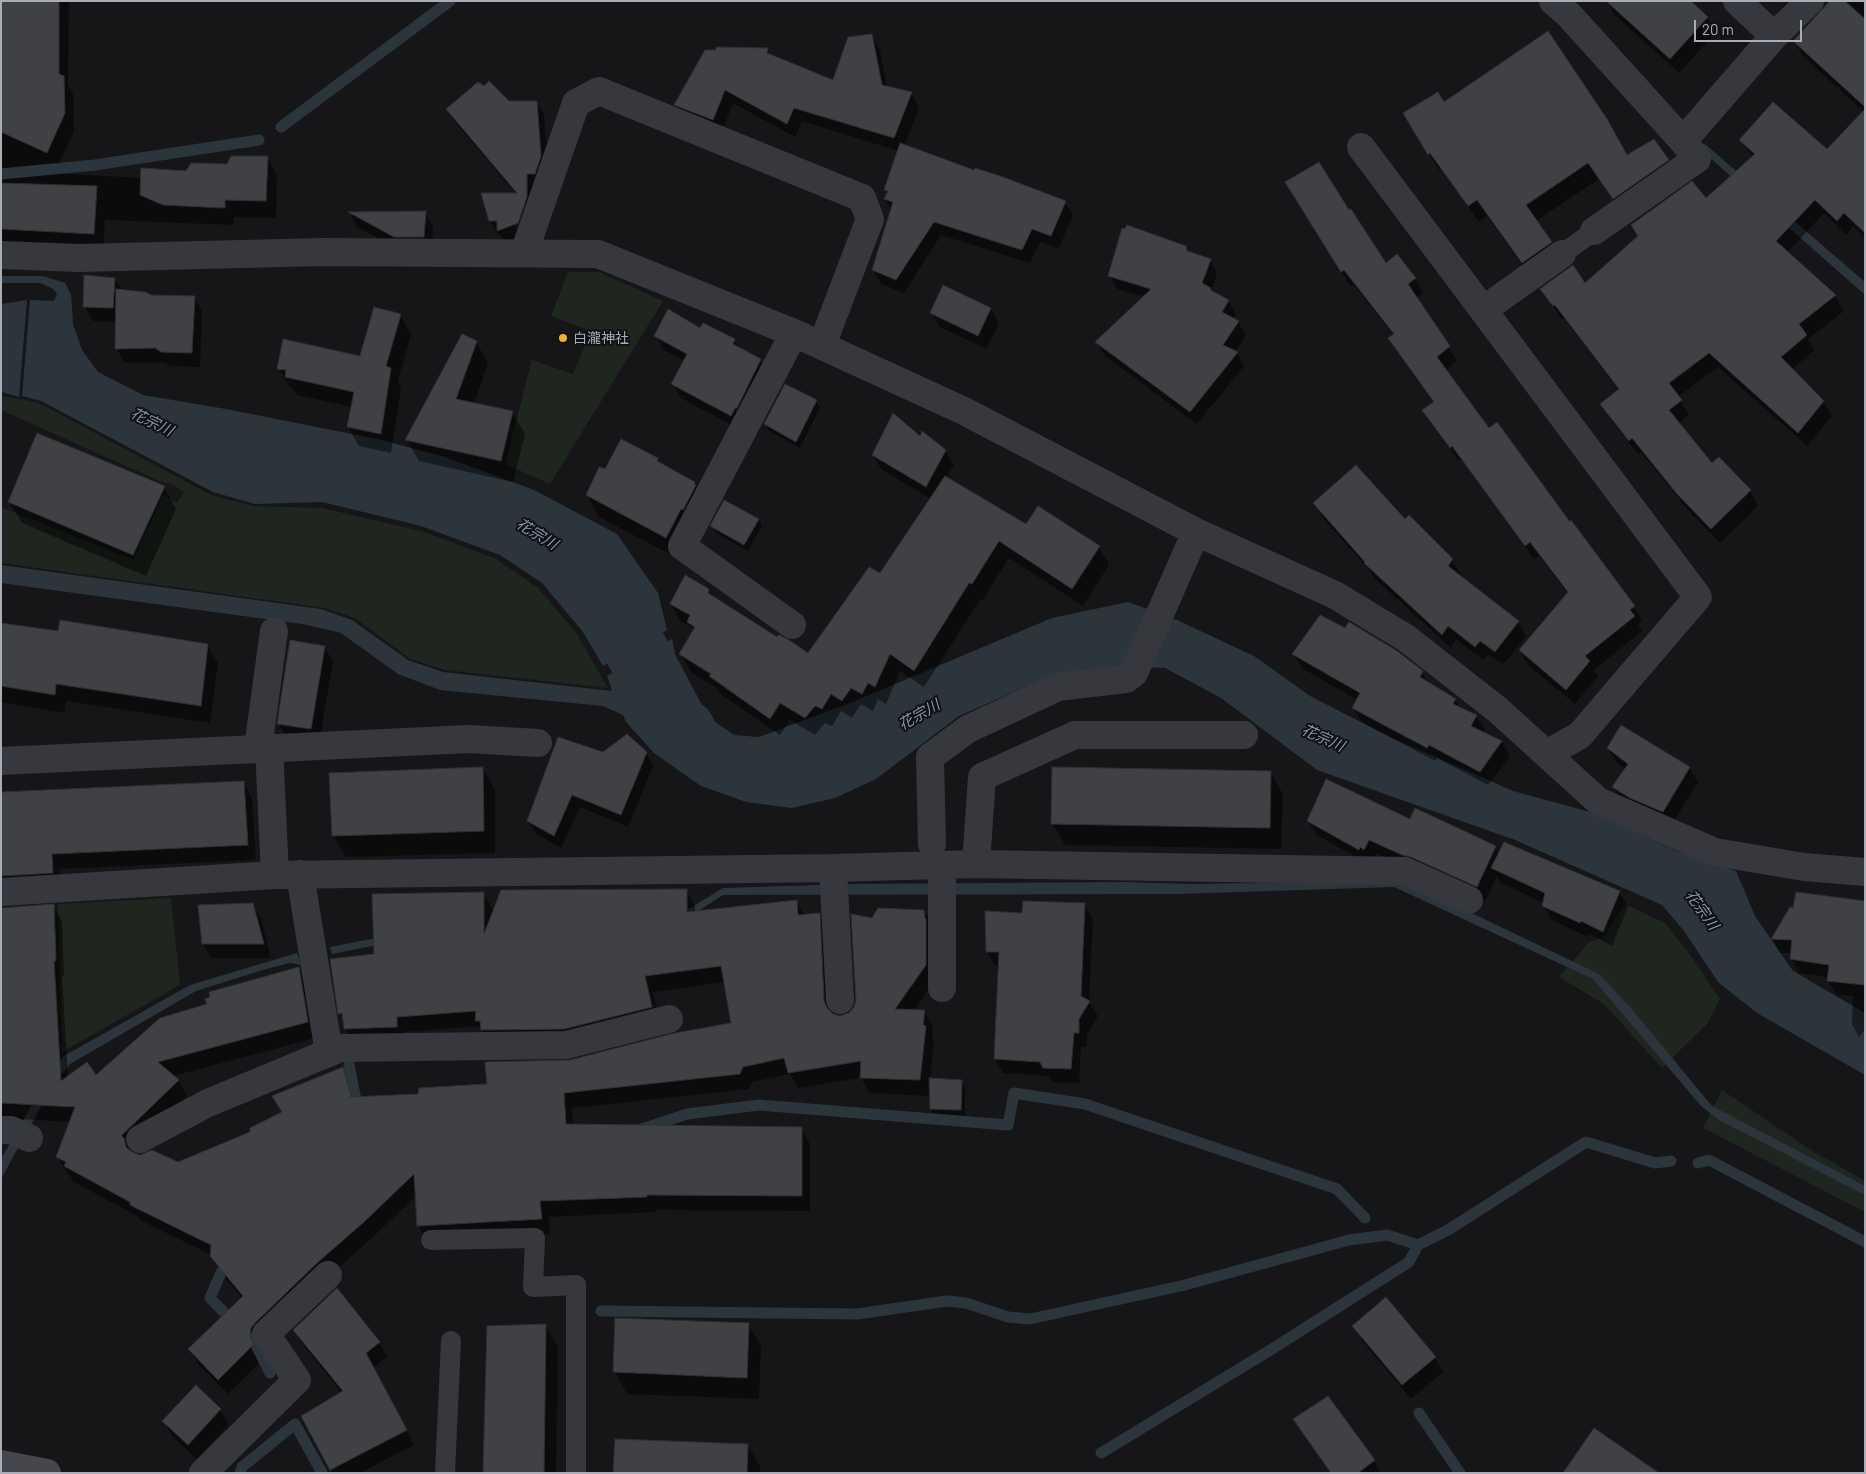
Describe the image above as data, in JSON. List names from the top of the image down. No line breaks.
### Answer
{"water":["花宗川"],"places":["白瀧神社"],"scale_bar":"20 m"}
